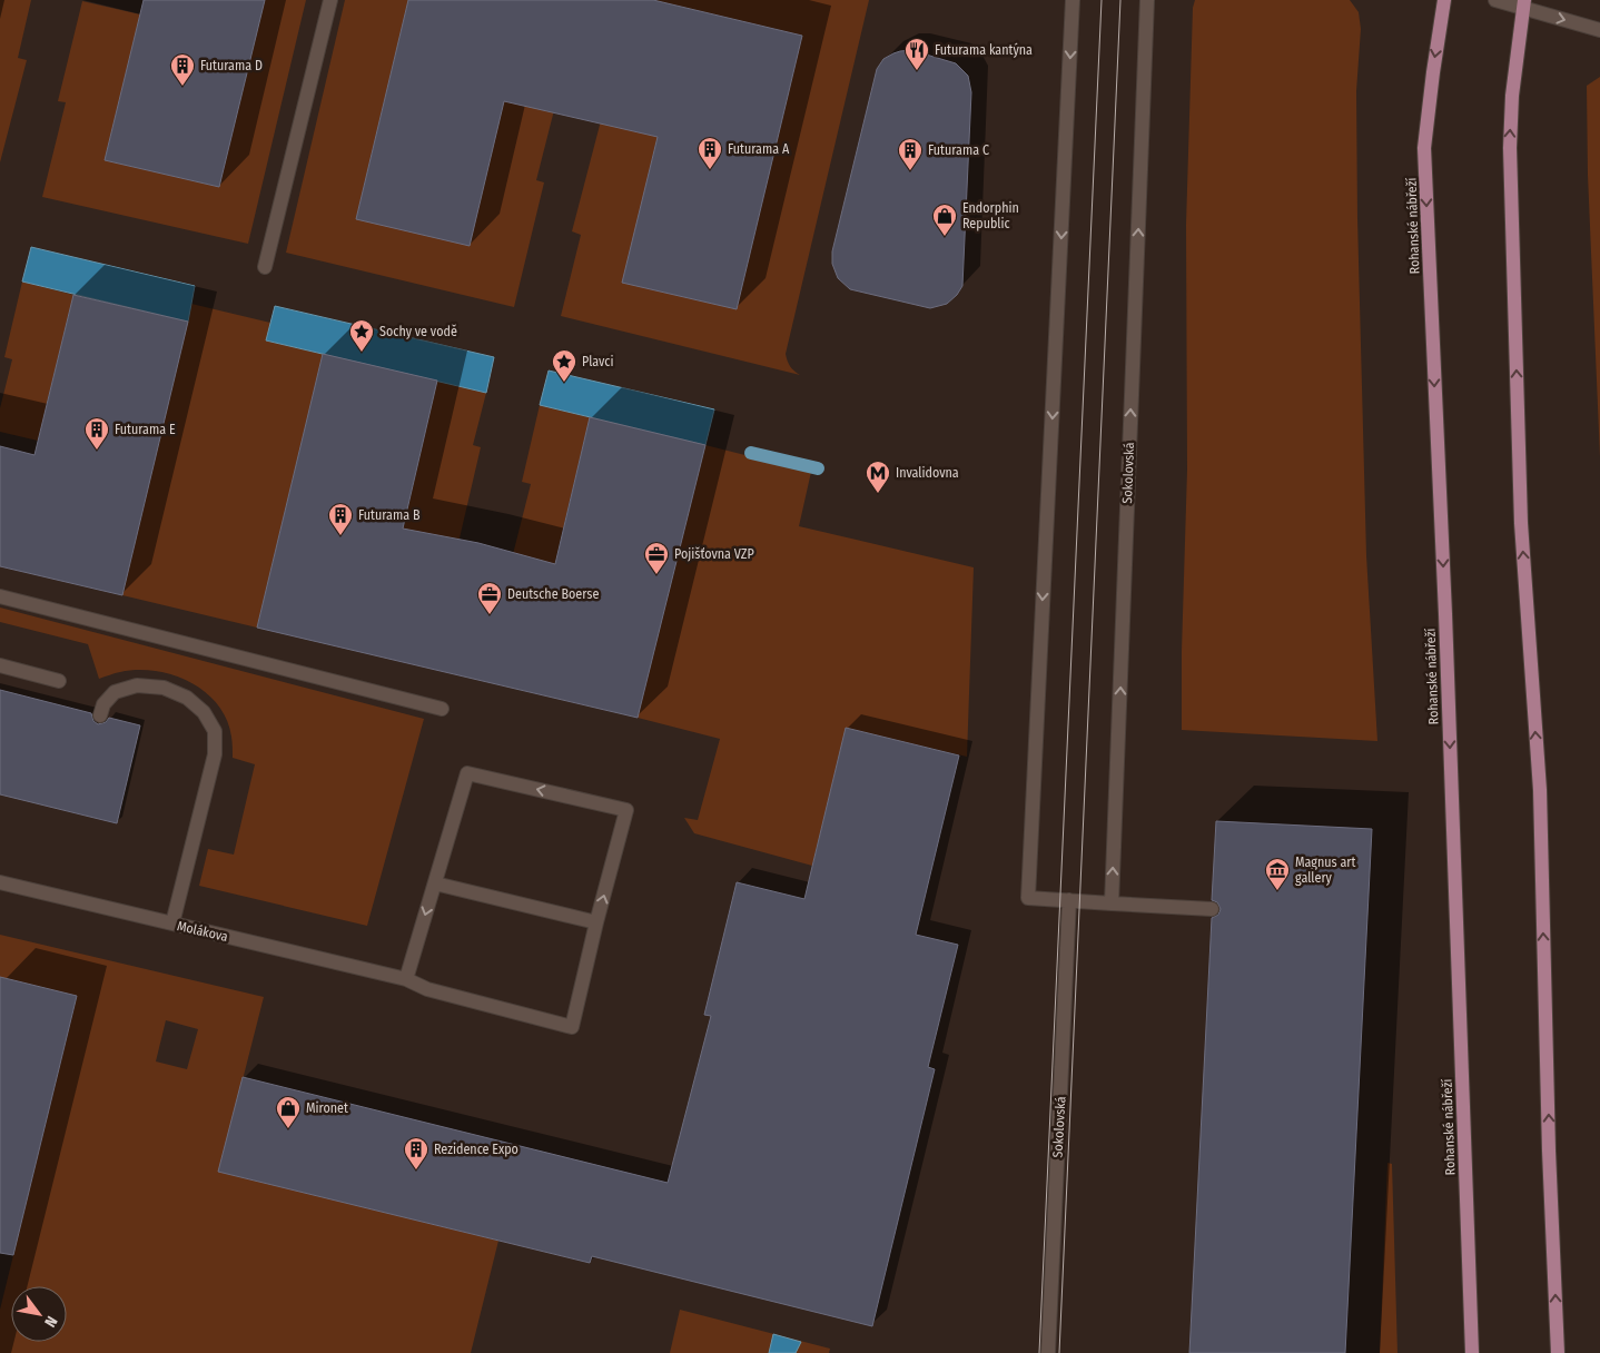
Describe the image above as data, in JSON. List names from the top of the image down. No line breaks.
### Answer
{"streets":{"main road":["Rohanské nábřeží"],"street":["Sokolovská","Molákova"]},"places":{"restaurant":["Futurama kantýna"],"building":["Futurama D","Futurama A","Futurama C","Futurama E","Futurama B","Rezidence Expo"],"shop":["Endorphin Republic","Mironet"],"place":["Sochy ve vodě","Plavci"],"metro station":["Invalidovna"],"office":["Pojišťovna VZP","Deutsche Boerse"],"museum":["Magnus art gallery"]},"north":"bottom right"}
